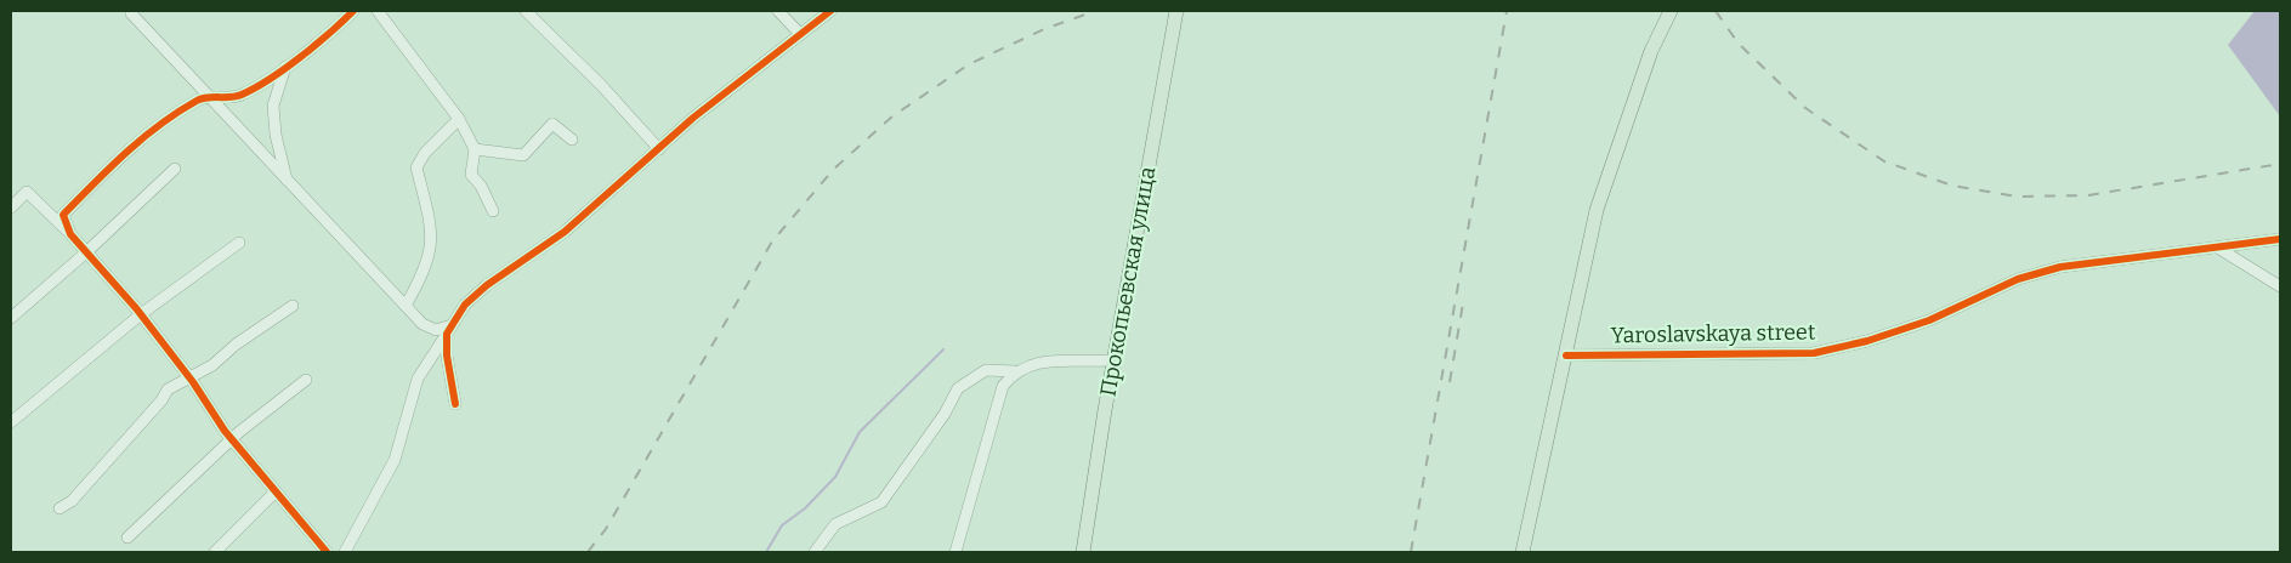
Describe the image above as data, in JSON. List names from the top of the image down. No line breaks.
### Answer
{"streets":{"main road":["Прокопьевская улица"],"street":["Yaroslavskaya street"]}}
